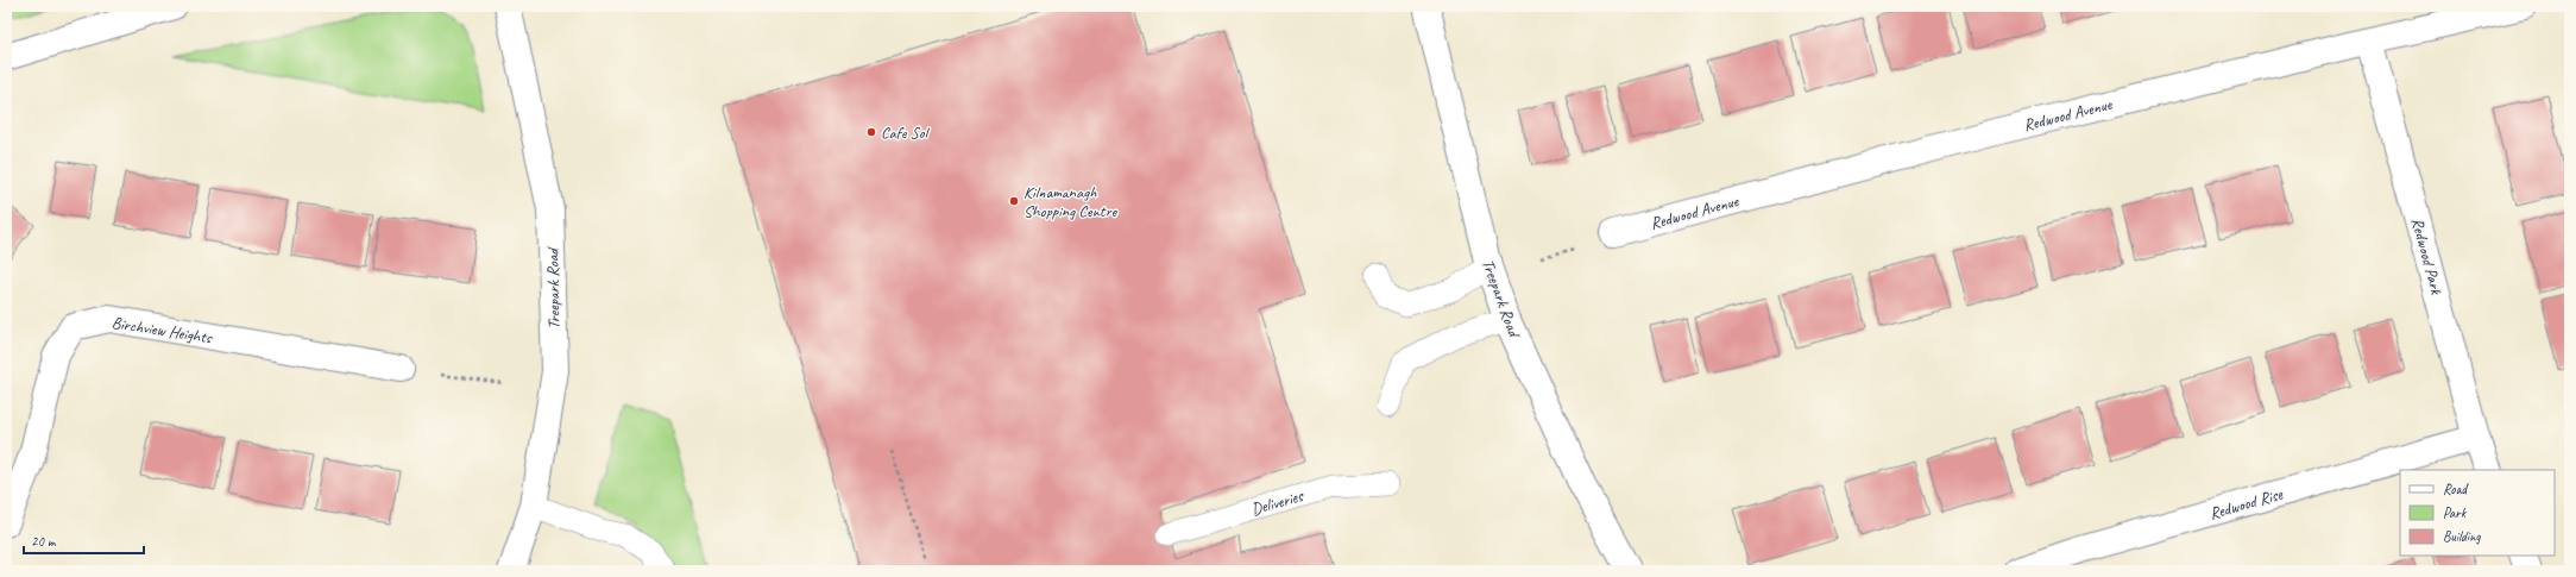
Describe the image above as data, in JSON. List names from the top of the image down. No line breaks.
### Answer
{"streets":{"street":["Redwood Avenue","Redwood Park","Treepark Road","Birchview Heights","Redwood Rise"],"lane":["Deliveries"]},"crossings":[["Redwood Avenue","Redwood Park"],["Redwood Park","Redwood Rise"]],"places":["Cafe Sol","Kilnamanagh Shopping Centre"],"legend":["Road","Park","Building"],"scale_bar":"20 m"}
